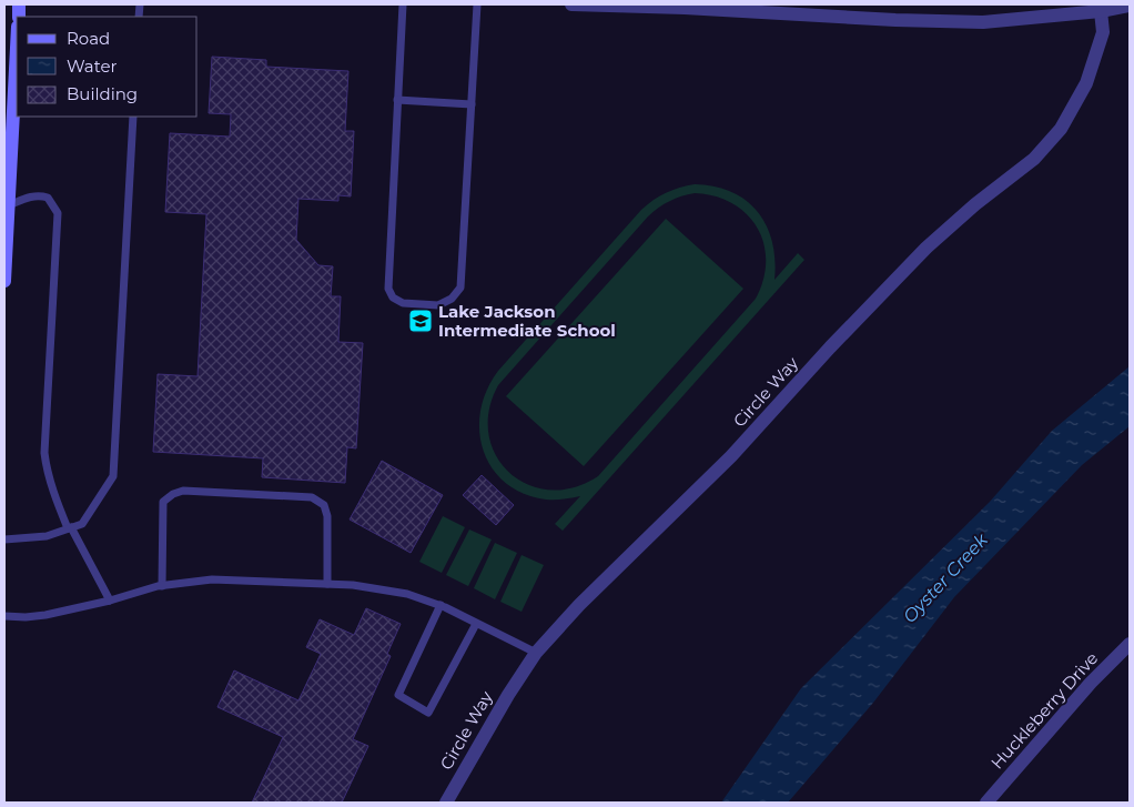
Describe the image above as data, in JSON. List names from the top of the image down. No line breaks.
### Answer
{"streets":{"street":["Circle Way","Huckleberry Drive"]},"water":["Oyster Creek"],"places":{"school or university":["Lake Jackson Intermediate School"]},"legend":["Road","Water","Building"]}
